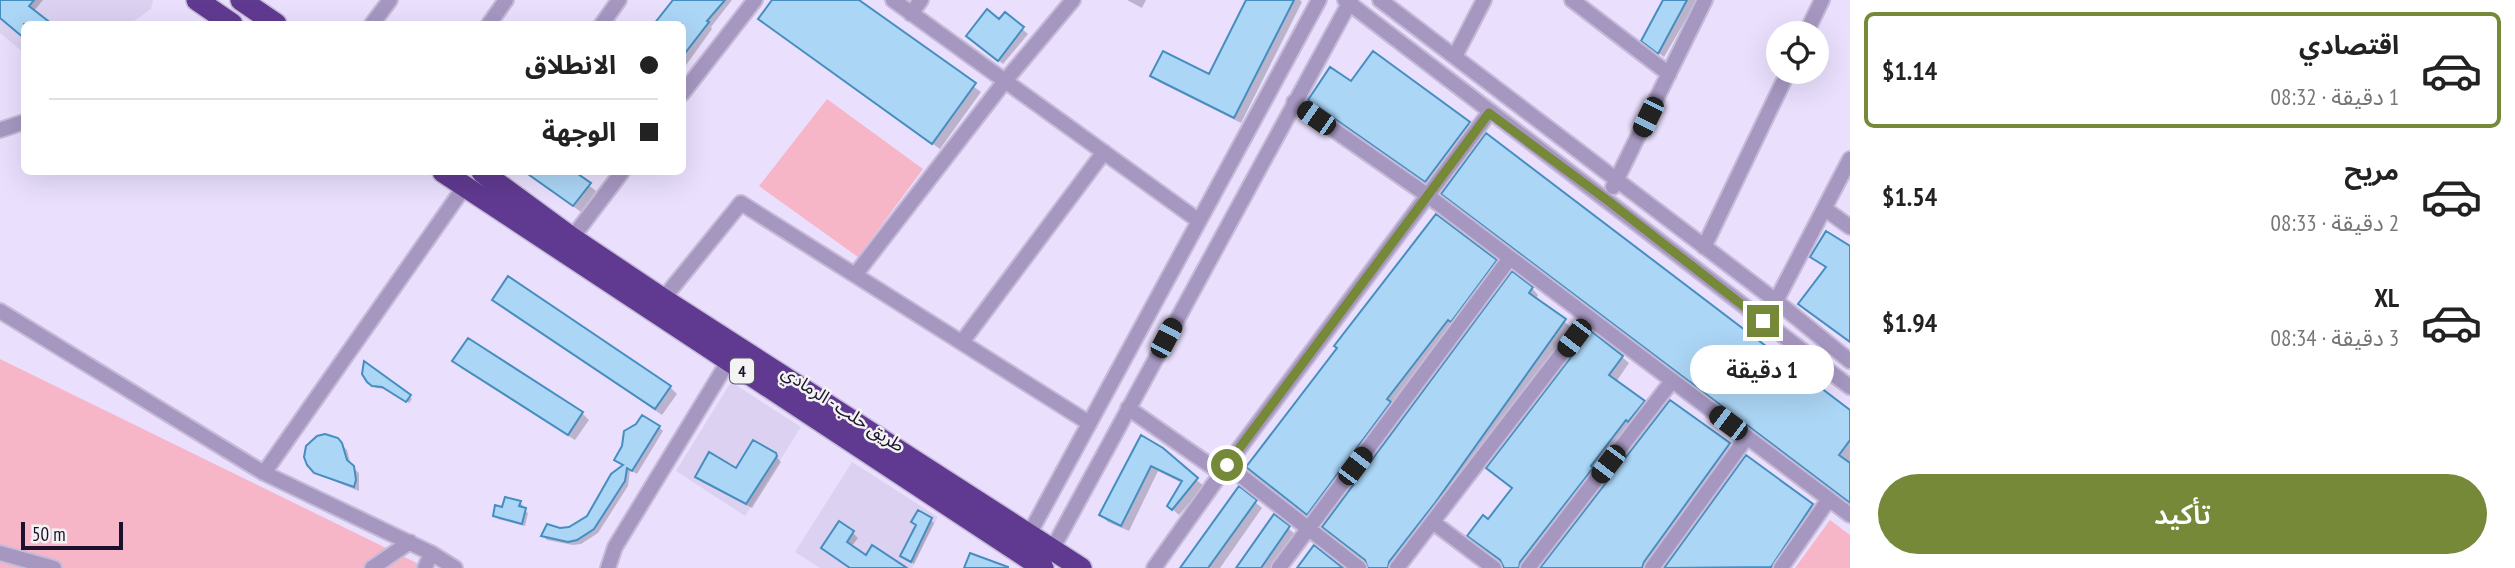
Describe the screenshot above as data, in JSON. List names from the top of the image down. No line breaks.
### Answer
{"streets":{"highway":["4","طريق حلب - الرمادي"]},"scale_bar":"50 m","page":{"list":[{"name":"اقتصادي","note":"1 دقيقة · 08:32","value":"$1.14"},{"name":"مريح","note":"2 دقيقة · 08:33","value":"$1.54"},{"name":"XL","note":"3 دقيقة · 08:34","value":"$1.94"}],"banner":["الانطلاق","الوجهة"],"bubble":"1 دقيقة","buttons":"تأكيد","scale":"50 m"}}
